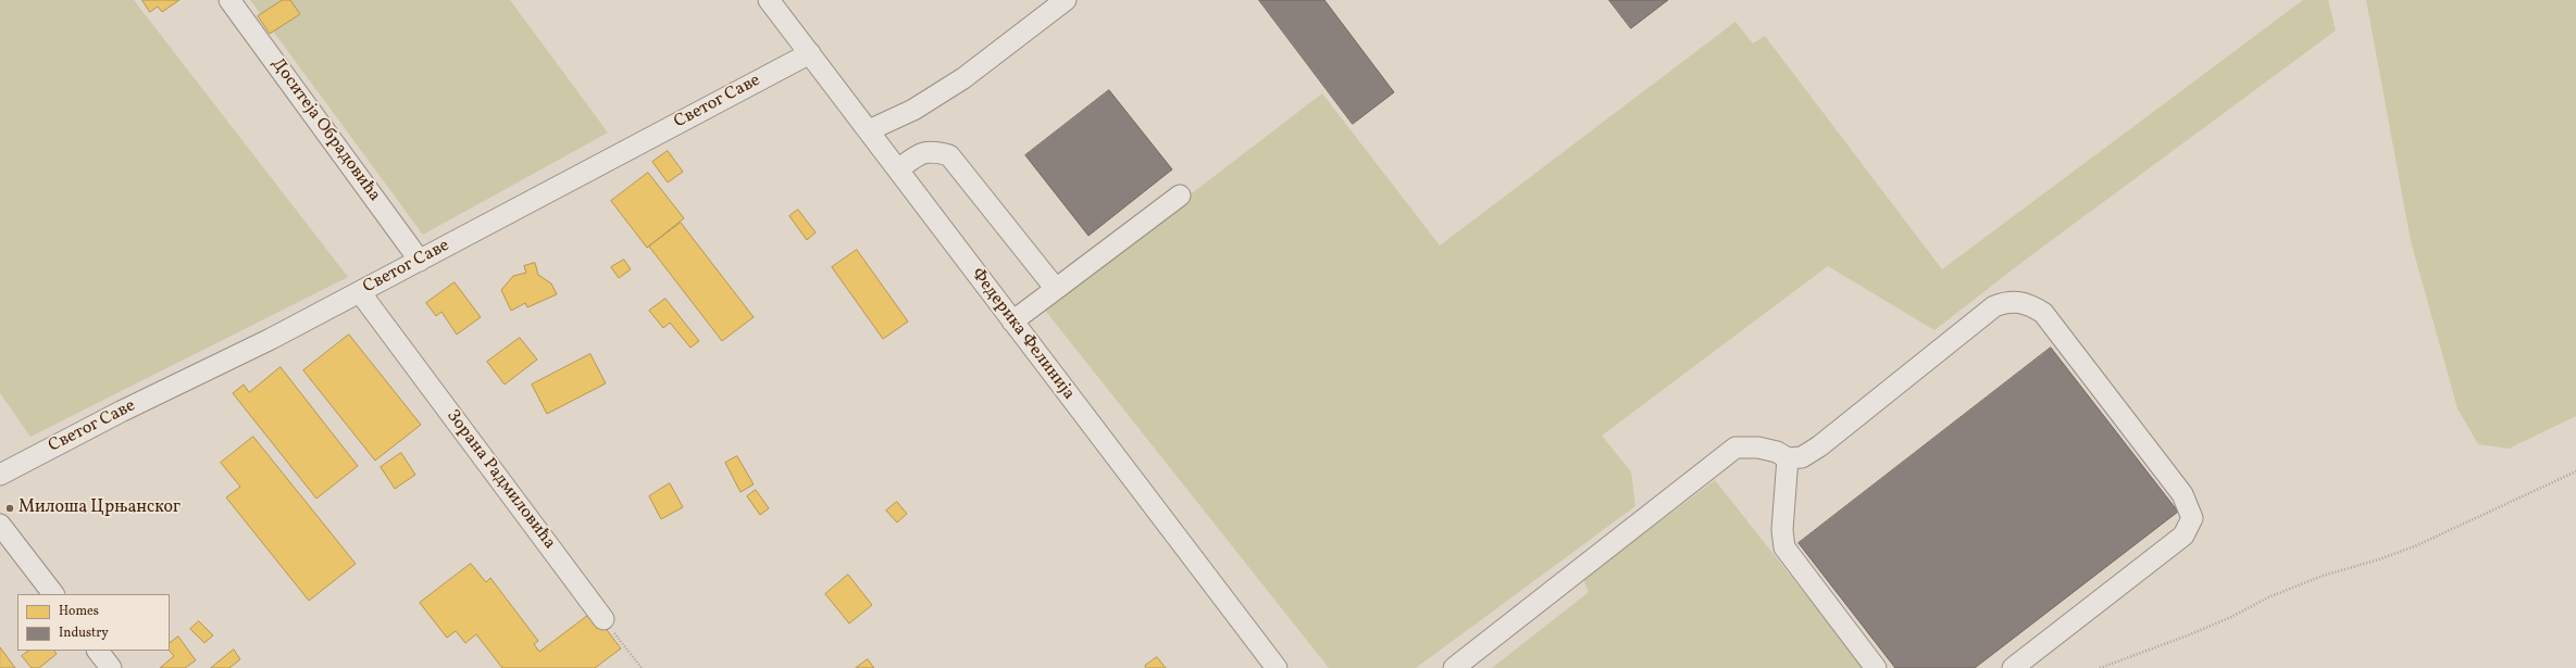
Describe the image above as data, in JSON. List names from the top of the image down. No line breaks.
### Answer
{"streets":{"street":["Светог Саве","Доситеја Обрадовића","Федерика Фелинија","Зорана Радмиловића"]},"crossings":[["Светог Саве","Доситеја Обрадовића"],["Светог Саве","Федерика Фелинија"],["Светог Саве","Зорана Радмиловића"]],"places":["Милоша Црњанског"],"legend":["Homes","Industry"]}
